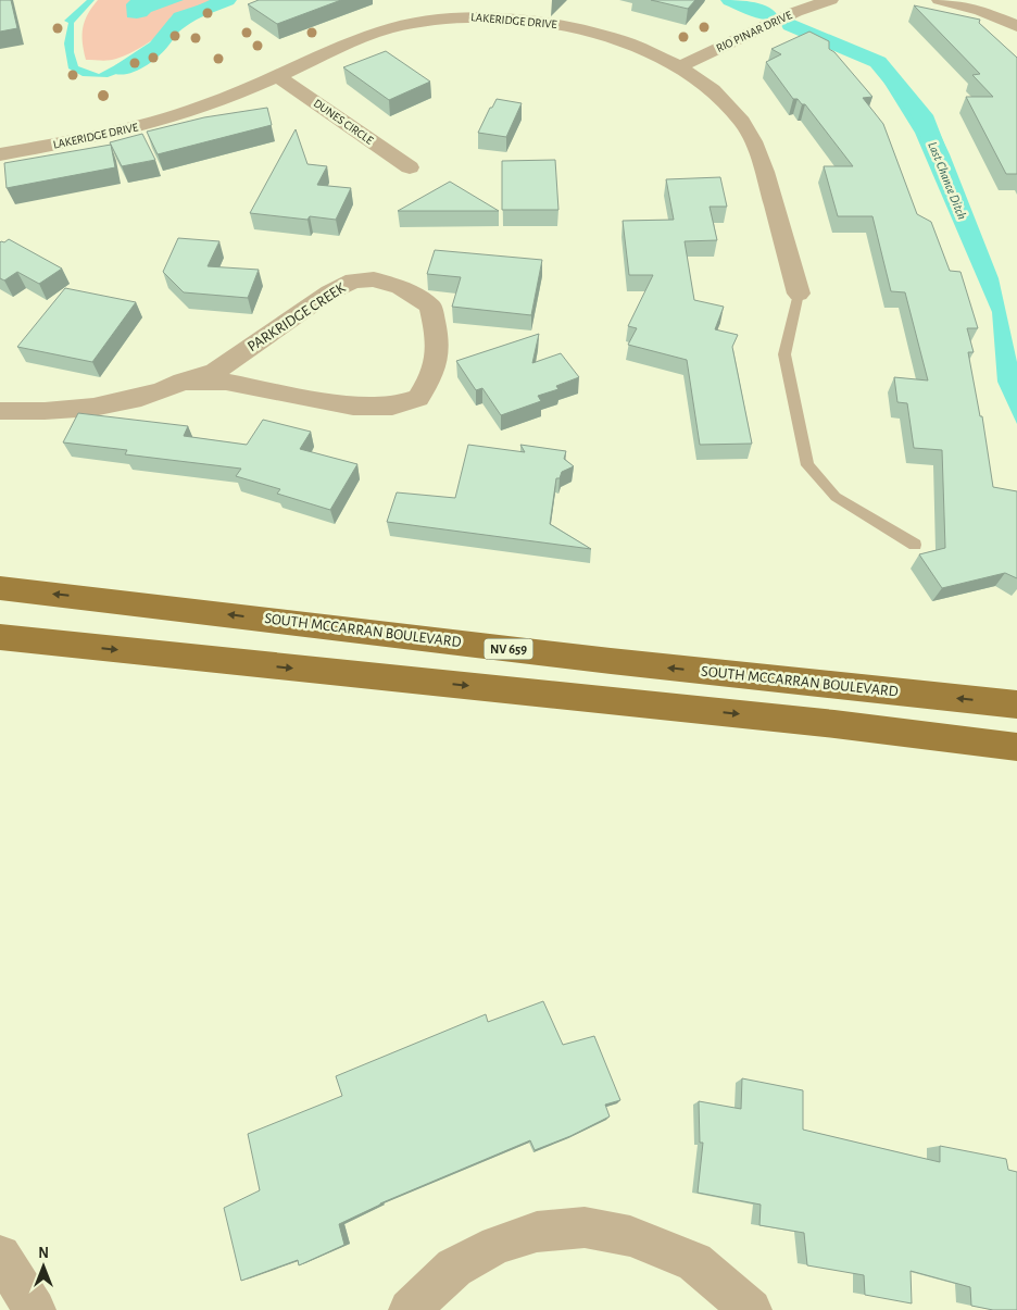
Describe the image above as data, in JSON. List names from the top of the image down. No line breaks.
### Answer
{"streets":{"main road":["SOUTH MCCARRAN BOULEVARD","NV 659"],"street":["LAKERIDGE DRIVE","RIO PINAR DRIVE","DUNES CIRCLE","PARKRIDGE CREEK"]},"crossings":[["LAKERIDGE DRIVE","RIO PINAR DRIVE"],["LAKERIDGE DRIVE","DUNES CIRCLE"]],"water":["Last Chance Ditch"],"north":"top"}
